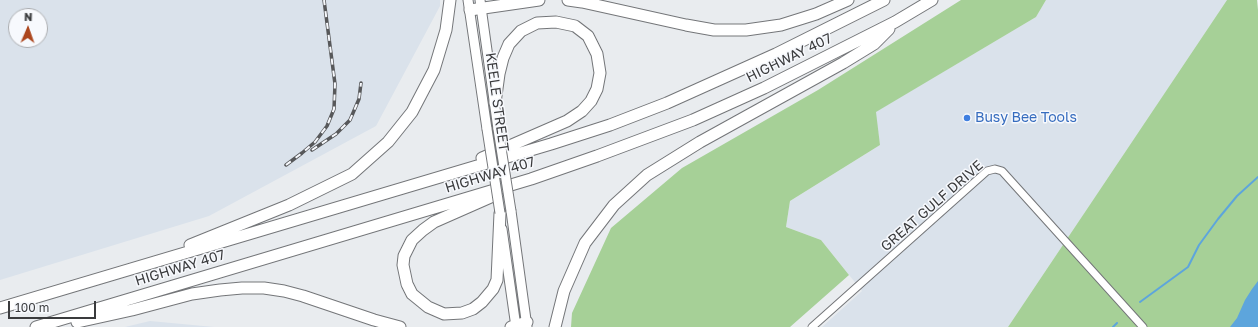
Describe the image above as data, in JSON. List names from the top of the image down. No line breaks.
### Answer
{"streets":{"highway":["HIGHWAY 407"],"main road":["KEELE STREET"],"street":["GREAT GULF DRIVE"]},"places":["Busy Bee Tools"],"scale_bar":"100 m","north":"top"}
